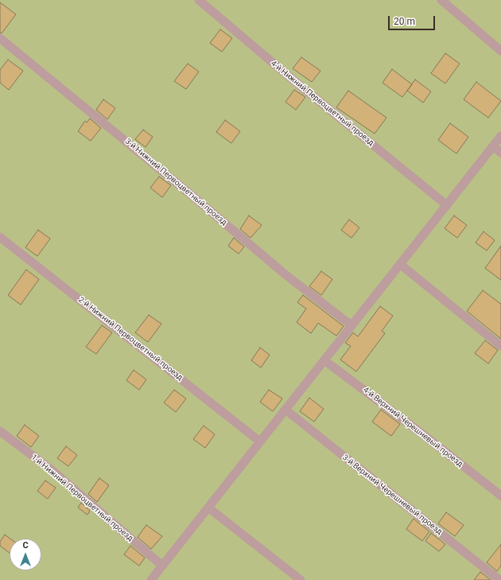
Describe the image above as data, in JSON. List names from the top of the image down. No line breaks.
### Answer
{"streets":{"lane":["4-й Нижний Первоцветный проезд","3-й Нижний Первоцветный проезд","2-й Нижний Первоцветный проезд","4-й Верхний Черешневый проезд","3-й Верхний Черешневый проезд","1-й Нижний Первоцветный проезд"]},"scale_bar":"20 m","north":"top"}
